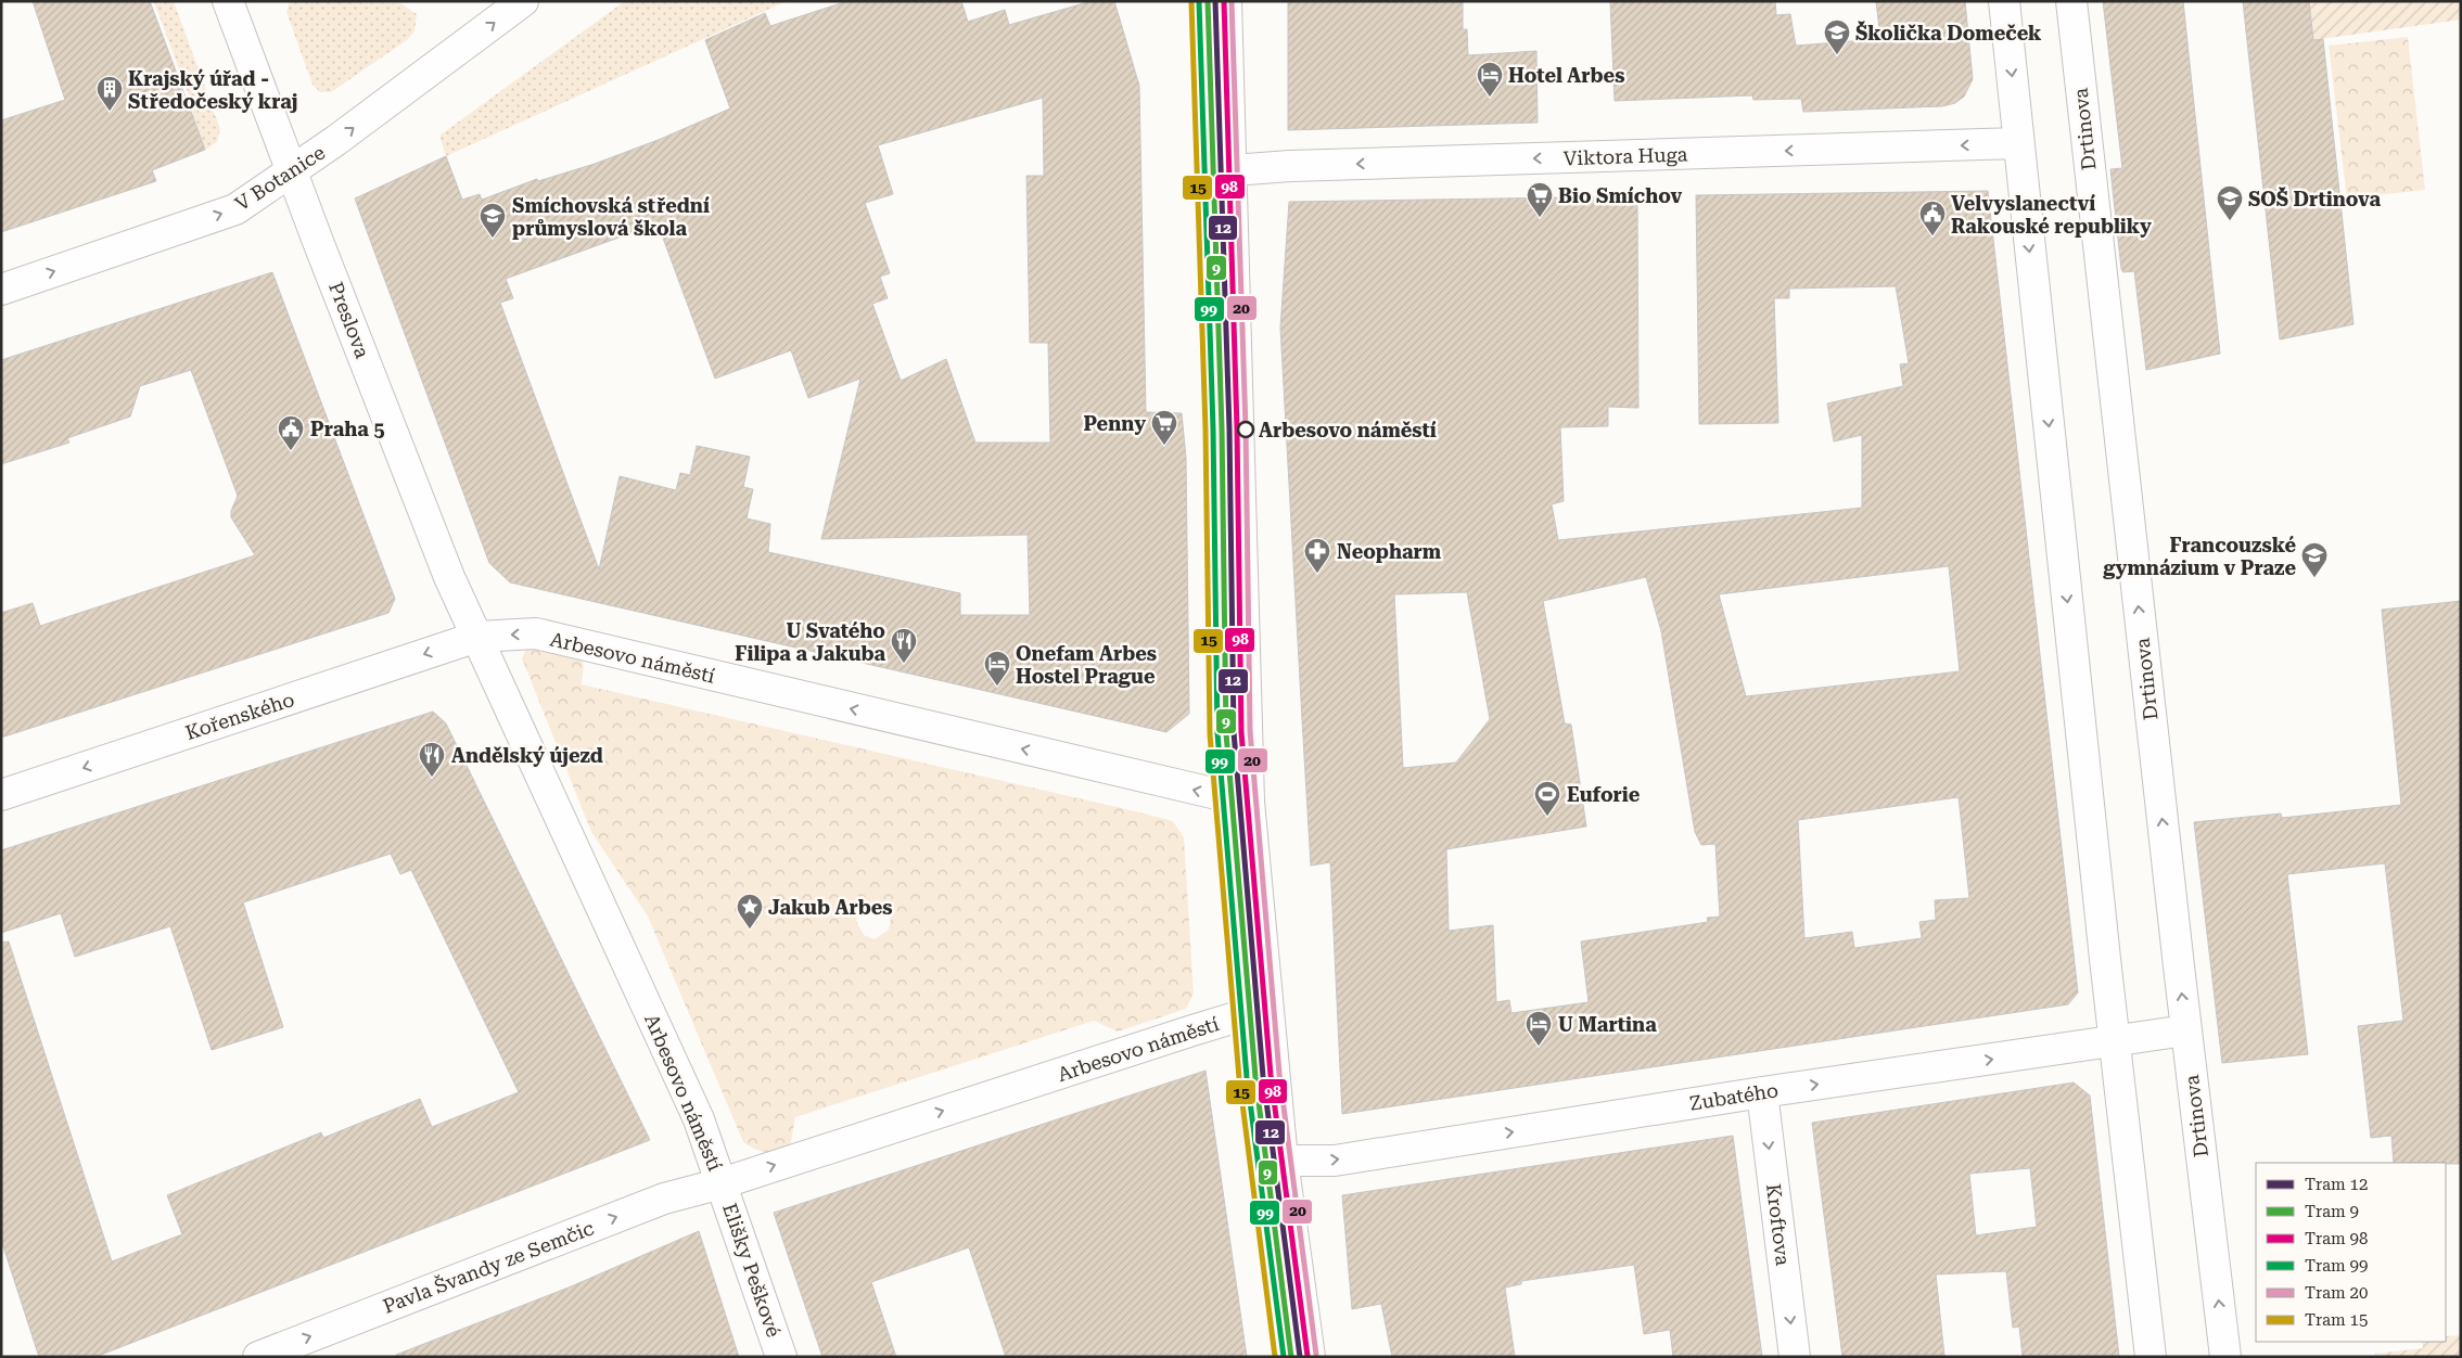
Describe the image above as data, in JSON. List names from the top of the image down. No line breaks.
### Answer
{"streets":{"street":["Drtinova","Viktora Huga","V Botanice","Preslova","Arbesovo náměstí","Kořenského","Zubatého","Kroftova","Pavla Švandy ze Semčic","Elišky Peškové"]},"crossings":[["Drtinova","Zubatého"],["V Botanice","Preslova"],["Preslova","Arbesovo náměstí"],["Preslova","Kořenského"],["Arbesovo náměstí","Kořenského"],["Arbesovo náměstí","Pavla Švandy ze Semčic"],["Arbesovo náměstí","Elišky Peškové"],["Zubatého","Kroftova"],["Pavla Švandy ze Semčic","Elišky Peškové"]],"one_way":["Viktora Huga","V Botanice","Kořenského","Zubatého","Kroftova","Pavla Švandy ze Semčic"],"places":{"school or university":["Školička Domeček","SOŠ Drtinova","Smíchovská střední průmyslová škola","Francouzské gymnázium v Praze"],"hotel":["Hotel Arbes","Onefam Arbes Hostel Prague","U Martina"],"building":["Krajský úřad - Středočeský kraj"],"supermarket":["Bio Smíchov","Penny"],"public building":["Velvyslanectví Rakouské republiky","Praha 5"],"other":["Arbesovo náměstí"],"pharmacy":["Neopharm"],"restaurant":["U Svatého Filipa a Jakuba","Andělský újezd"],"sports":["Euforie"],"place":["Jakub Arbes"]},"lines":["tram line 12","tram line 9","tram line 98","tram line 99","tram line 20","tram line 15"],"legend":["Tram 12","Tram 9","Tram 98","Tram 99","Tram 20","Tram 15"]}
